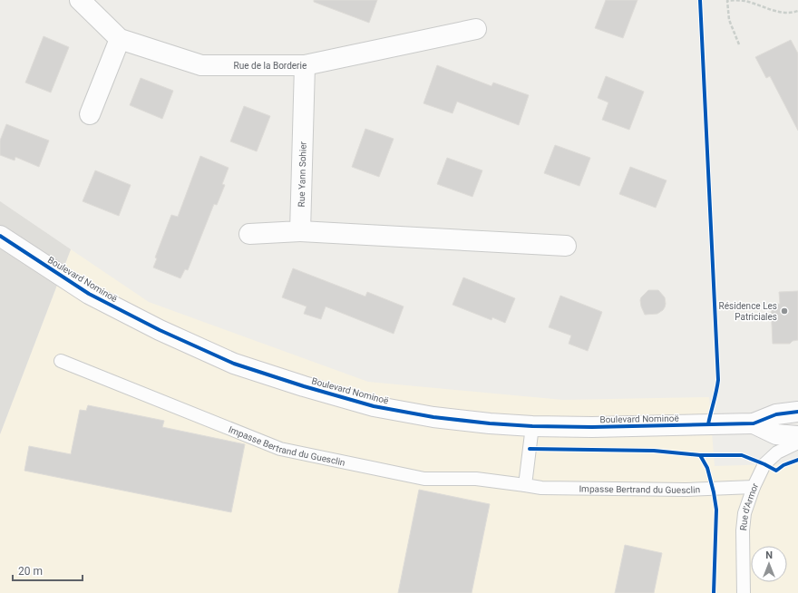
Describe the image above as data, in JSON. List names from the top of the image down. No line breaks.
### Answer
{"streets":{"street":["Rue de la Borderie","Rue Yann Sohier","Boulevard Nominoë"],"lane":["Impasse Bertrand du Guesclin","Rue d'Armor"]},"crossings":[["Rue de la Borderie","Rue Yann Sohier"],["Impasse Bertrand du Guesclin","Rue d'Armor"]],"places":["Résidence Les Patriciales"],"scale_bar":"20 m","north":"top"}
